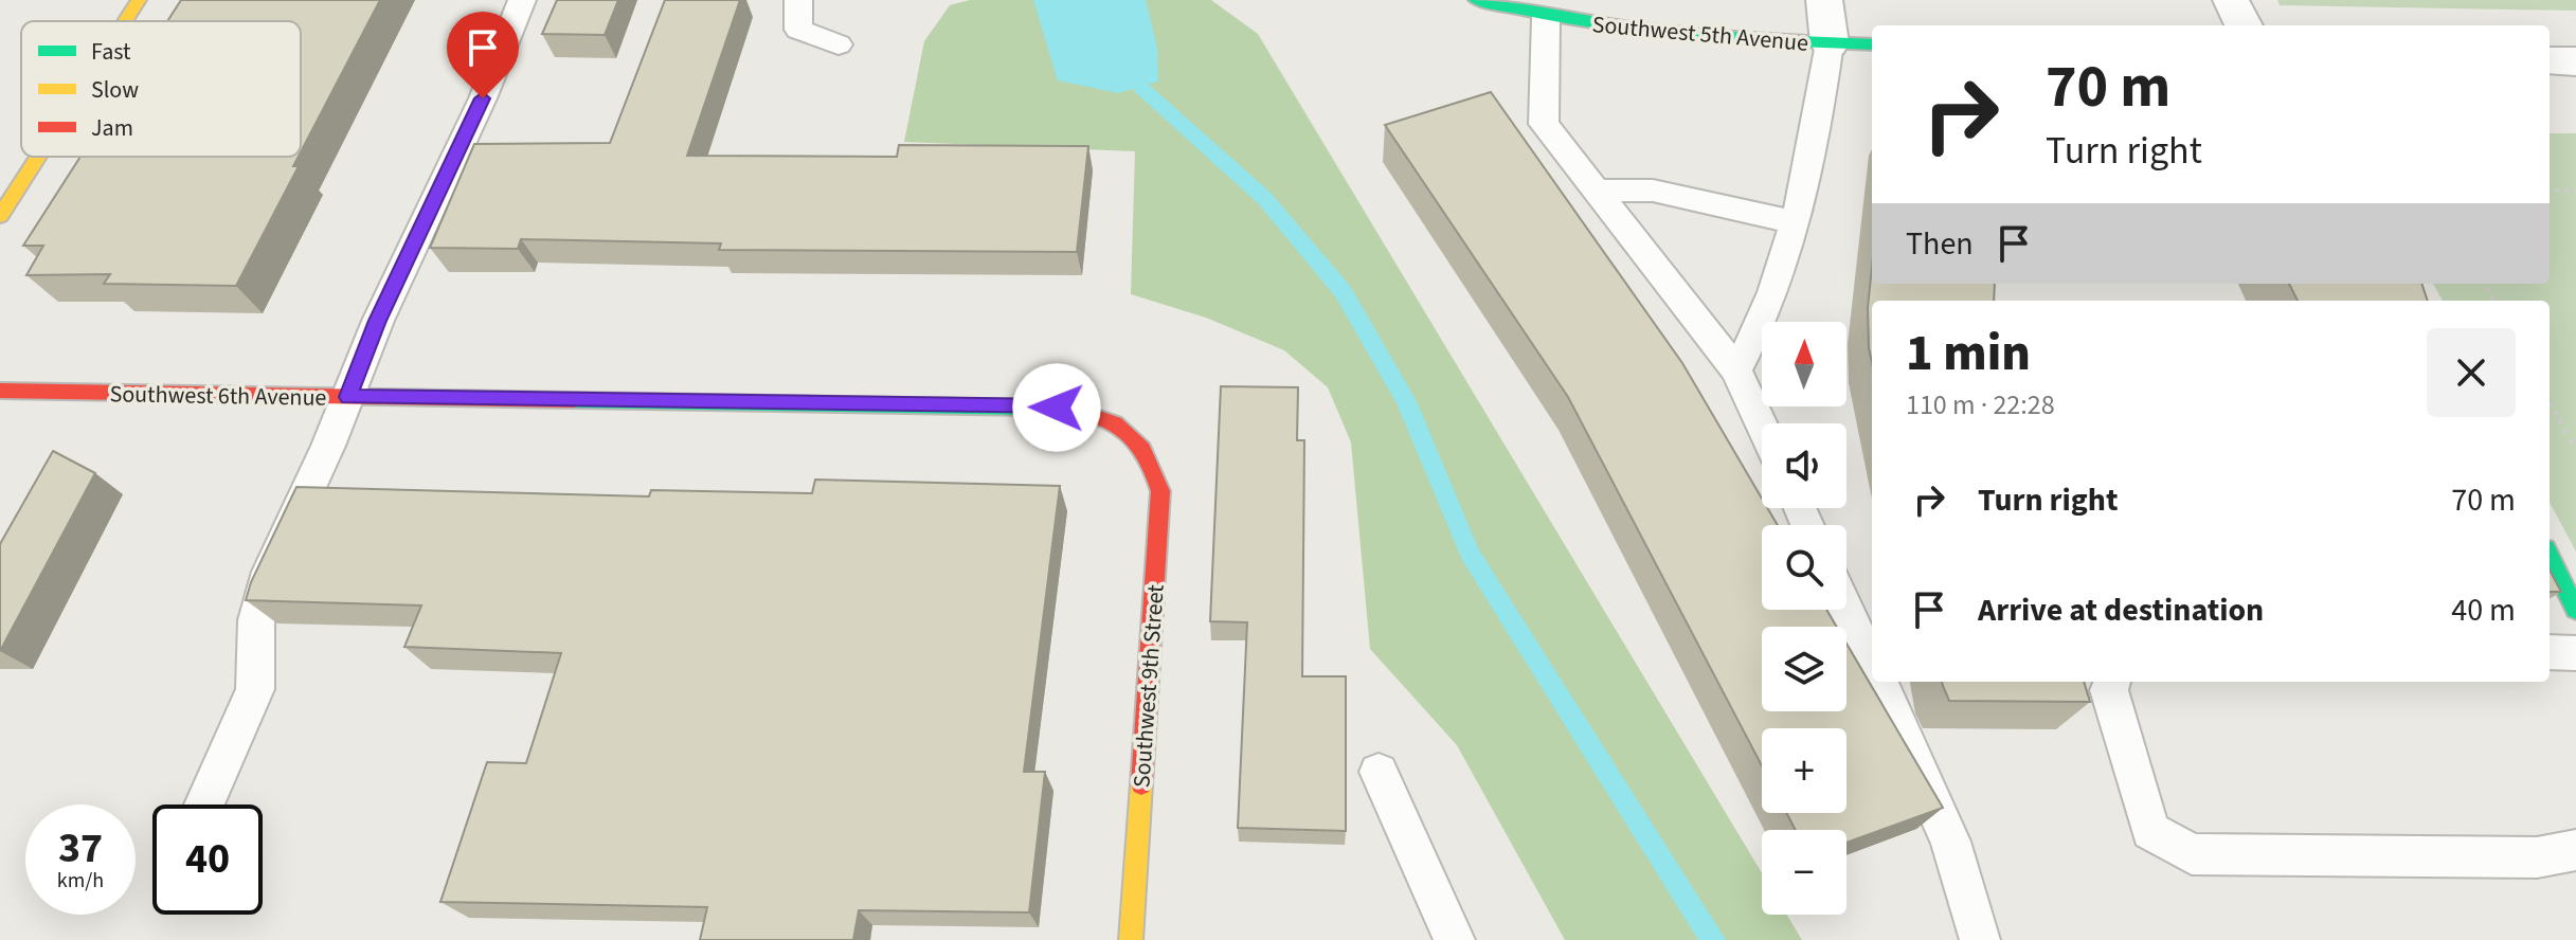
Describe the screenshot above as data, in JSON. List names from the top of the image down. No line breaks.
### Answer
{"streets":{"street":["Southwest 5th Avenue","Southwest 6th Avenue","Southwest 9th Street"]},"crossings":[["Southwest 6th Avenue","Southwest 9th Street"]],"legend":["Fast","Slow","Jam"],"north":"top","page":{"turn":["70 m","Turn right"],"then":"Then","heading":["1 min","110 m · 22:28"],"map_buttons":["+","−"],"list":[{"name":"Turn right","value":"70 m"},{"name":"Arrive at destination","value":"40 m"}],"speed":"37 km/h","limit":"40"}}
